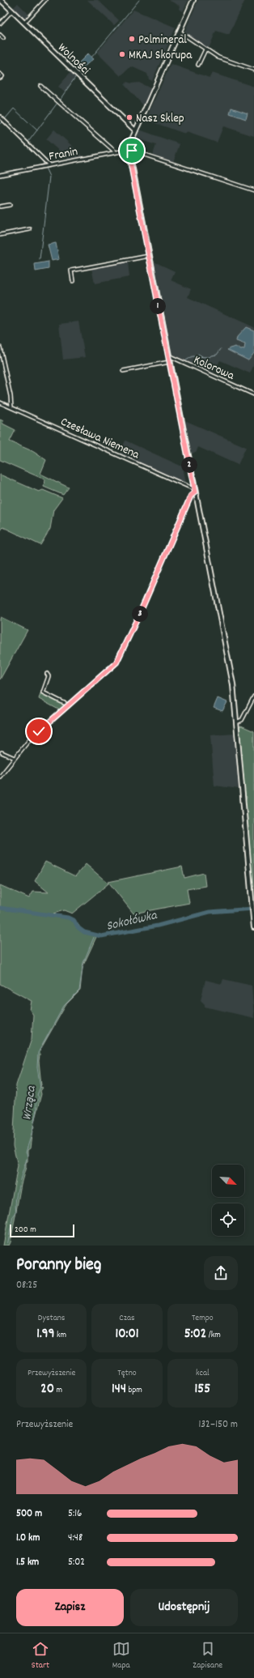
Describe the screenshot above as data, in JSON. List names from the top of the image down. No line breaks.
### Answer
{"streets":{"main road":["Wolności"],"street":["Franin","Kolorowa","Czesława Niemena"]},"water":["Sokołówka","Wrząca"],"places":["Polmineral","MKAJ Skorupa","Nasz Sklep"],"scale_bar":"200 m","north":"bottom right","page":{"pins":["1","2","3"],"scale":"200 m","heading":["Poranny bieg","08:25"],"stats":[["Dystans","1.99 km"],["Czas","10:01"],["Tempo","5:02 /km"],["Przewyższenie","20 m"],["Tętno","144 bpm"],["kcal","155"]],"chart":["Przewyższenie","132–150 m"],"list":[{"name":"500 m","note":"5:16"},{"name":"1.0 km","note":"4:48"},{"name":"1.5 km","note":"5:02"}],"buttons":["Zapisz","Udostępnij"],"tabs":["Start","Mapa","Zapisane"]}}
